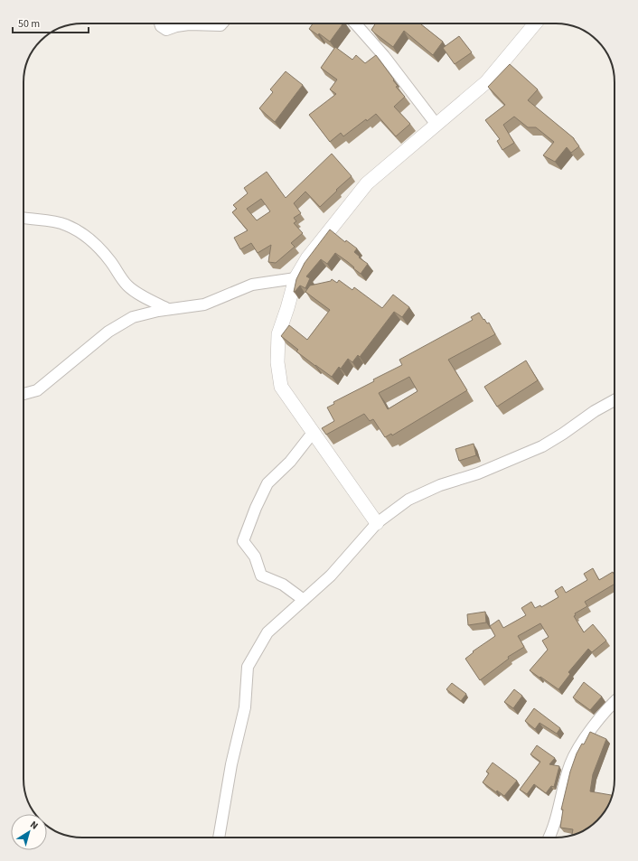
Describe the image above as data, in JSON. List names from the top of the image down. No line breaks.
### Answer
{"scale_bar":"50 m","north":"top right"}
